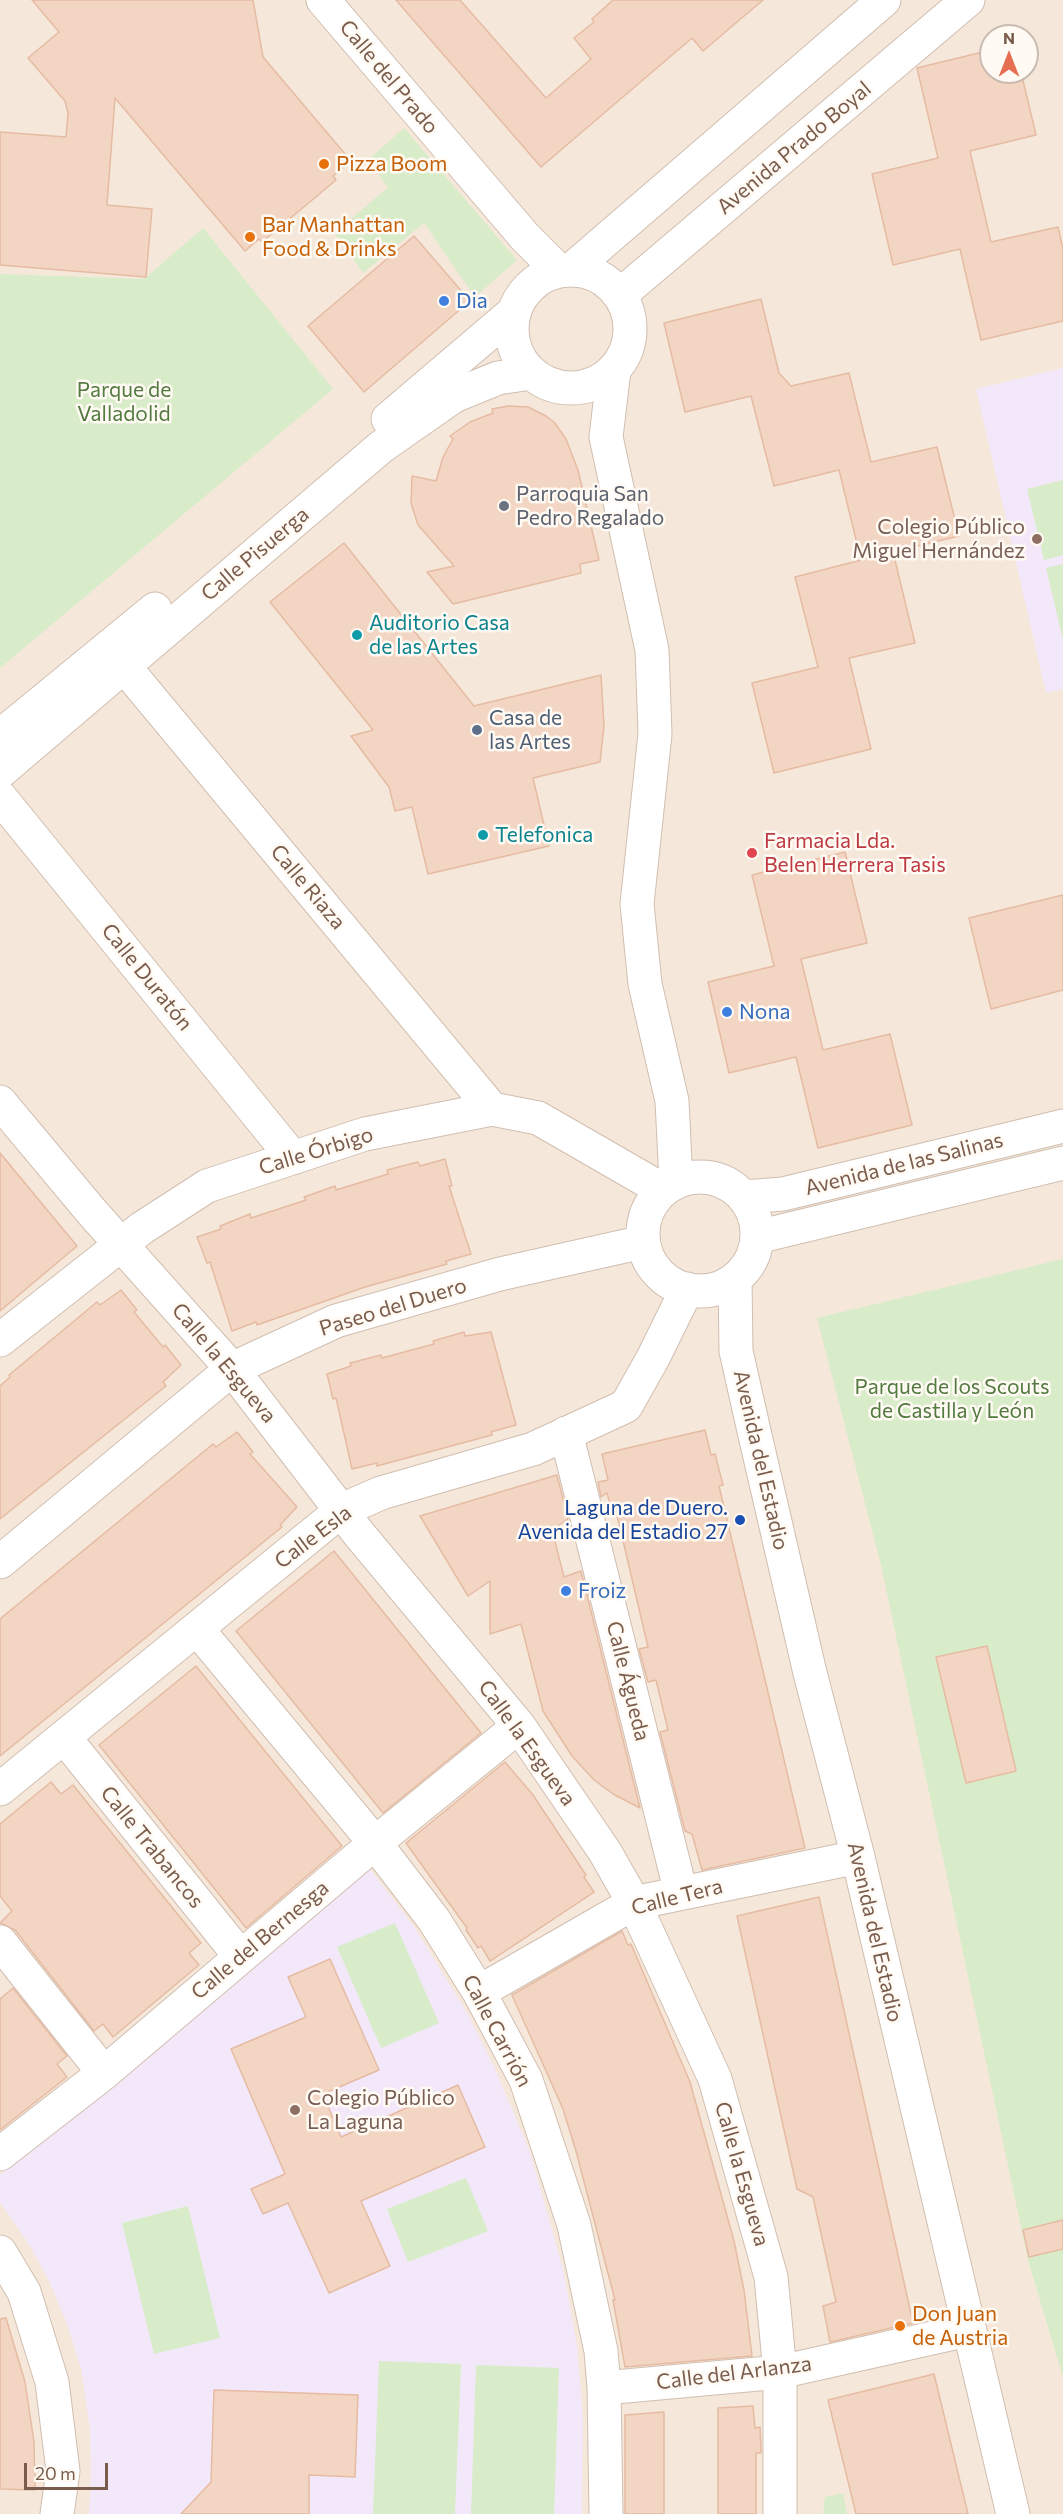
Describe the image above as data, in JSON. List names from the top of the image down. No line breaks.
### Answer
{"streets":{"street":["Calle del Prado","Avenida Prado Boyal","Calle Pisuerga","Calle Riaza","Calle Duratón","Calle Órbigo","Avenida de las Salinas","Paseo del Duero","Calle la Esgueva","Avenida del Estadio","Calle Esla","Calle Águeda","Calle Trabancos","Calle Tera","Calle del Bernesga","Calle Carrión","Calle del Arlanza"]},"crossings":[["Calle del Prado","Avenida Prado Boyal"],["Calle del Prado","Calle Pisuerga"],["Avenida Prado Boyal","Calle Pisuerga"],["Calle Pisuerga","Calle Riaza"],["Calle Riaza","Calle Órbigo"],["Calle Duratón","Calle Órbigo"],["Calle Órbigo","Avenida de las Salinas"],["Calle Órbigo","Paseo del Duero"],["Calle Órbigo","Calle la Esgueva"],["Calle Órbigo","Avenida del Estadio"],["Calle Órbigo","Calle Esla"],["Avenida de las Salinas","Paseo del Duero"],["Avenida de las Salinas","Avenida del Estadio"],["Avenida de las Salinas","Calle Esla"],["Paseo del Duero","Calle la Esgueva"],["Paseo del Duero","Avenida del Estadio"],["Paseo del Duero","Calle Esla"],["Calle la Esgueva","Calle Esla"],["Calle la Esgueva","Calle Tera"],["Calle la Esgueva","Calle del Bernesga"],["Calle la Esgueva","Calle del Arlanza"],["Avenida del Estadio","Calle Esla"],["Avenida del Estadio","Calle Tera"],["Avenida del Estadio","Calle del Arlanza"],["Calle Esla","Calle Águeda"],["Calle Esla","Calle Trabancos"],["Calle Esla","Calle Carrión"],["Calle Águeda","Calle Tera"],["Calle Trabancos","Calle del Bernesga"],["Calle Tera","Calle Carrión"],["Calle del Bernesga","Calle Carrión"],["Calle Carrión","Calle del Arlanza"]],"parks":["Parque de Valladolid","Parque de los Scouts de Castilla y León"],"places":["Pizza Boom","Bar Manhattan Food & Drinks","Dia","Parroquia San Pedro Regalado","Colegio Público Miguel Hernández","Auditorio Casa de las Artes","Casa de las Artes","Telefonica","Farmacia Lda. Belen Herrera Tasis","Nona","Laguna de Duero. Avenida del Estadio 27","Froiz","Colegio Público La Laguna","Don Juan de Austria"],"scale_bar":"20 m","north":"top"}
